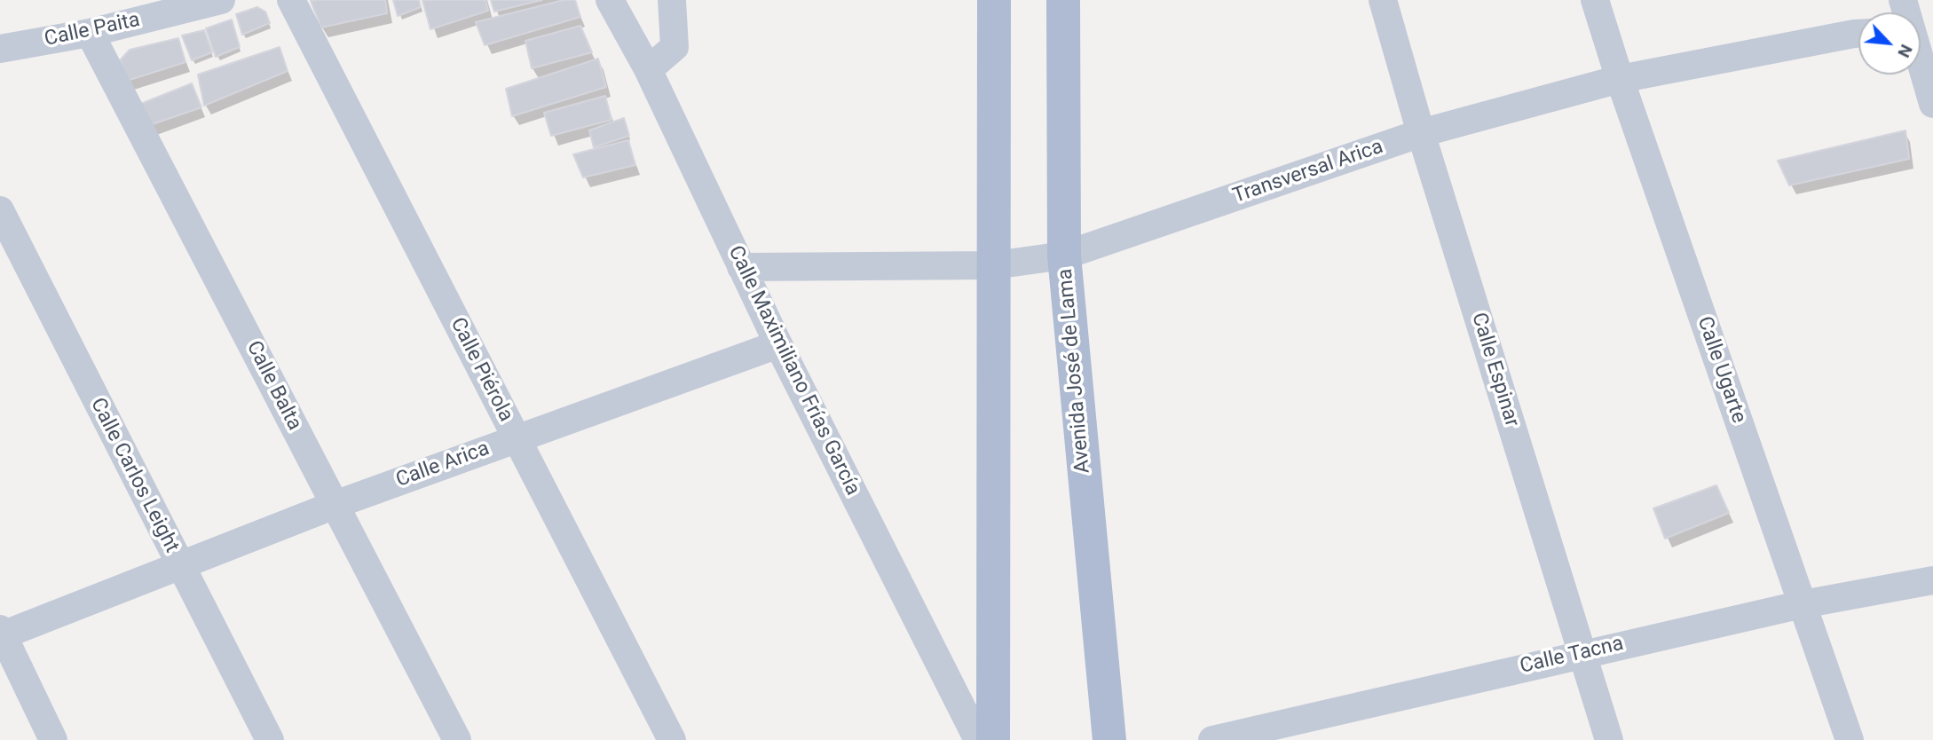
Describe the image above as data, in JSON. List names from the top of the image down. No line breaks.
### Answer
{"streets":{"main road":["Avenida José de Lama"],"street":["Calle Paita","Transversal Arica","Calle Piérola","Calle Espinar","Calle Ugarte","Calle Maximiliano Frías García","Calle Balta","Calle Arica","Calle Carlos Leight","Calle Tacna"]},"crossings":[["Calle Paita","Calle Balta"],["Transversal Arica","Calle Espinar"],["Transversal Arica","Calle Ugarte"],["Transversal Arica","Calle Maximiliano Frías García"],["Transversal Arica","Avenida José de Lama"],["Calle Piérola","Calle Arica"],["Calle Espinar","Calle Tacna"],["Calle Ugarte","Calle Tacna"],["Calle Maximiliano Frías García","Calle Arica"],["Calle Balta","Calle Arica"],["Calle Arica","Calle Carlos Leight"]],"north":"bottom right"}
